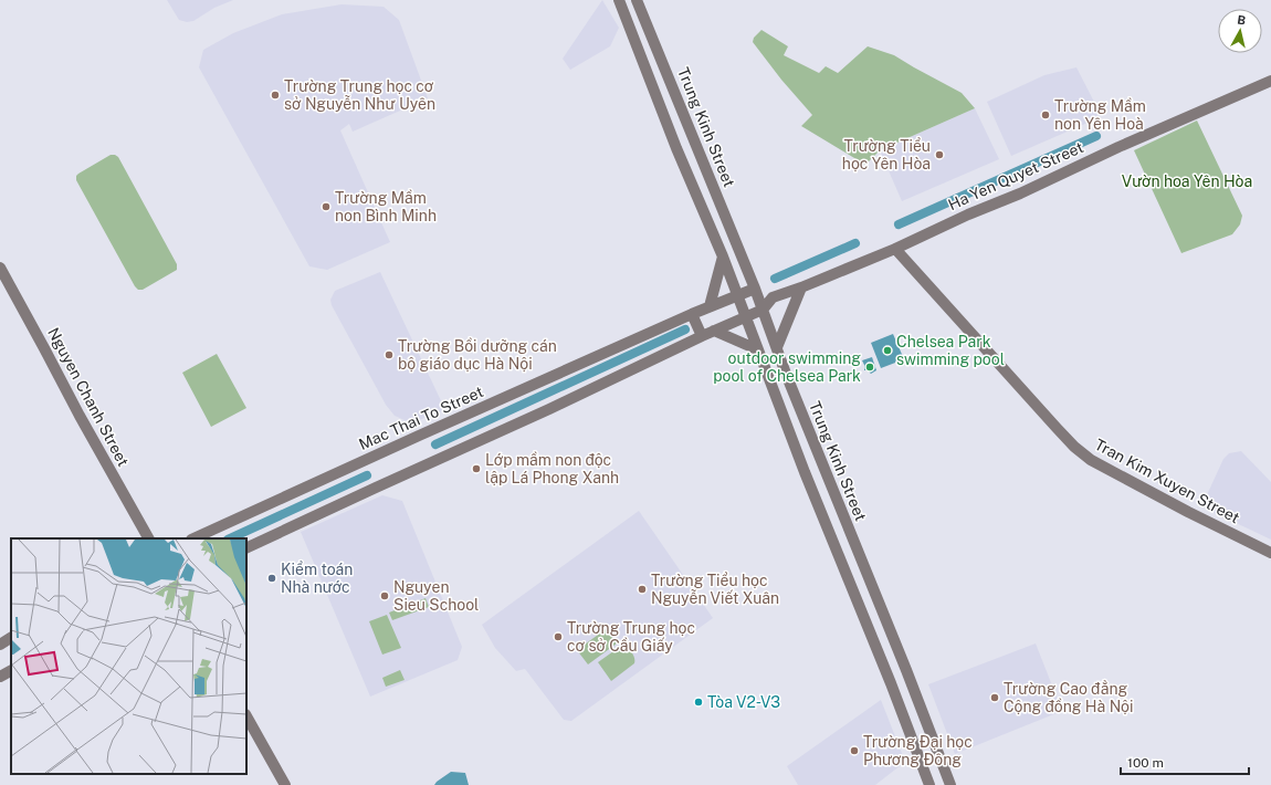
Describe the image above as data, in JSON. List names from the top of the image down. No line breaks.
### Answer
{"streets":{"street":["Trung Kinh Street","Ha Yen Quyet Street","Nguyen Chanh Street","Mac Thai To Street","Tran Kim Xuyen Street"]},"crossings":[["Trung Kinh Street","Mac Thai To Street"],["Ha Yen Quyet Street","Tran Kim Xuyen Street"]],"parks":["Vườn hoa Yên Hòa"],"places":["Trường Trung học cơ sở Nguyễn Như Uyên","Trường Mầm non Yên Hoà","Trường Tiểu học Yên Hòa","Trường Mầm non Bình Minh","Chelsea Park swimming pool","Trường Bồi dưỡng cán bộ giáo dục Hà Nội","outdoor swimming pool of Chelsea Park","Lớp mầm non độc lập Lá Phong Xanh","Kiểm toán Nhà nước","Trường Tiểu học Nguyễn Viết Xuân","Nguyen Sieu School","Trường Trung học cơ sở Cầu Giấy","Trường Cao đẳng Cộng đồng Hà Nội","Tòa V2-V3","Trường Đại học Phương Đông"],"scale_bar":"100 m","north":"top"}
